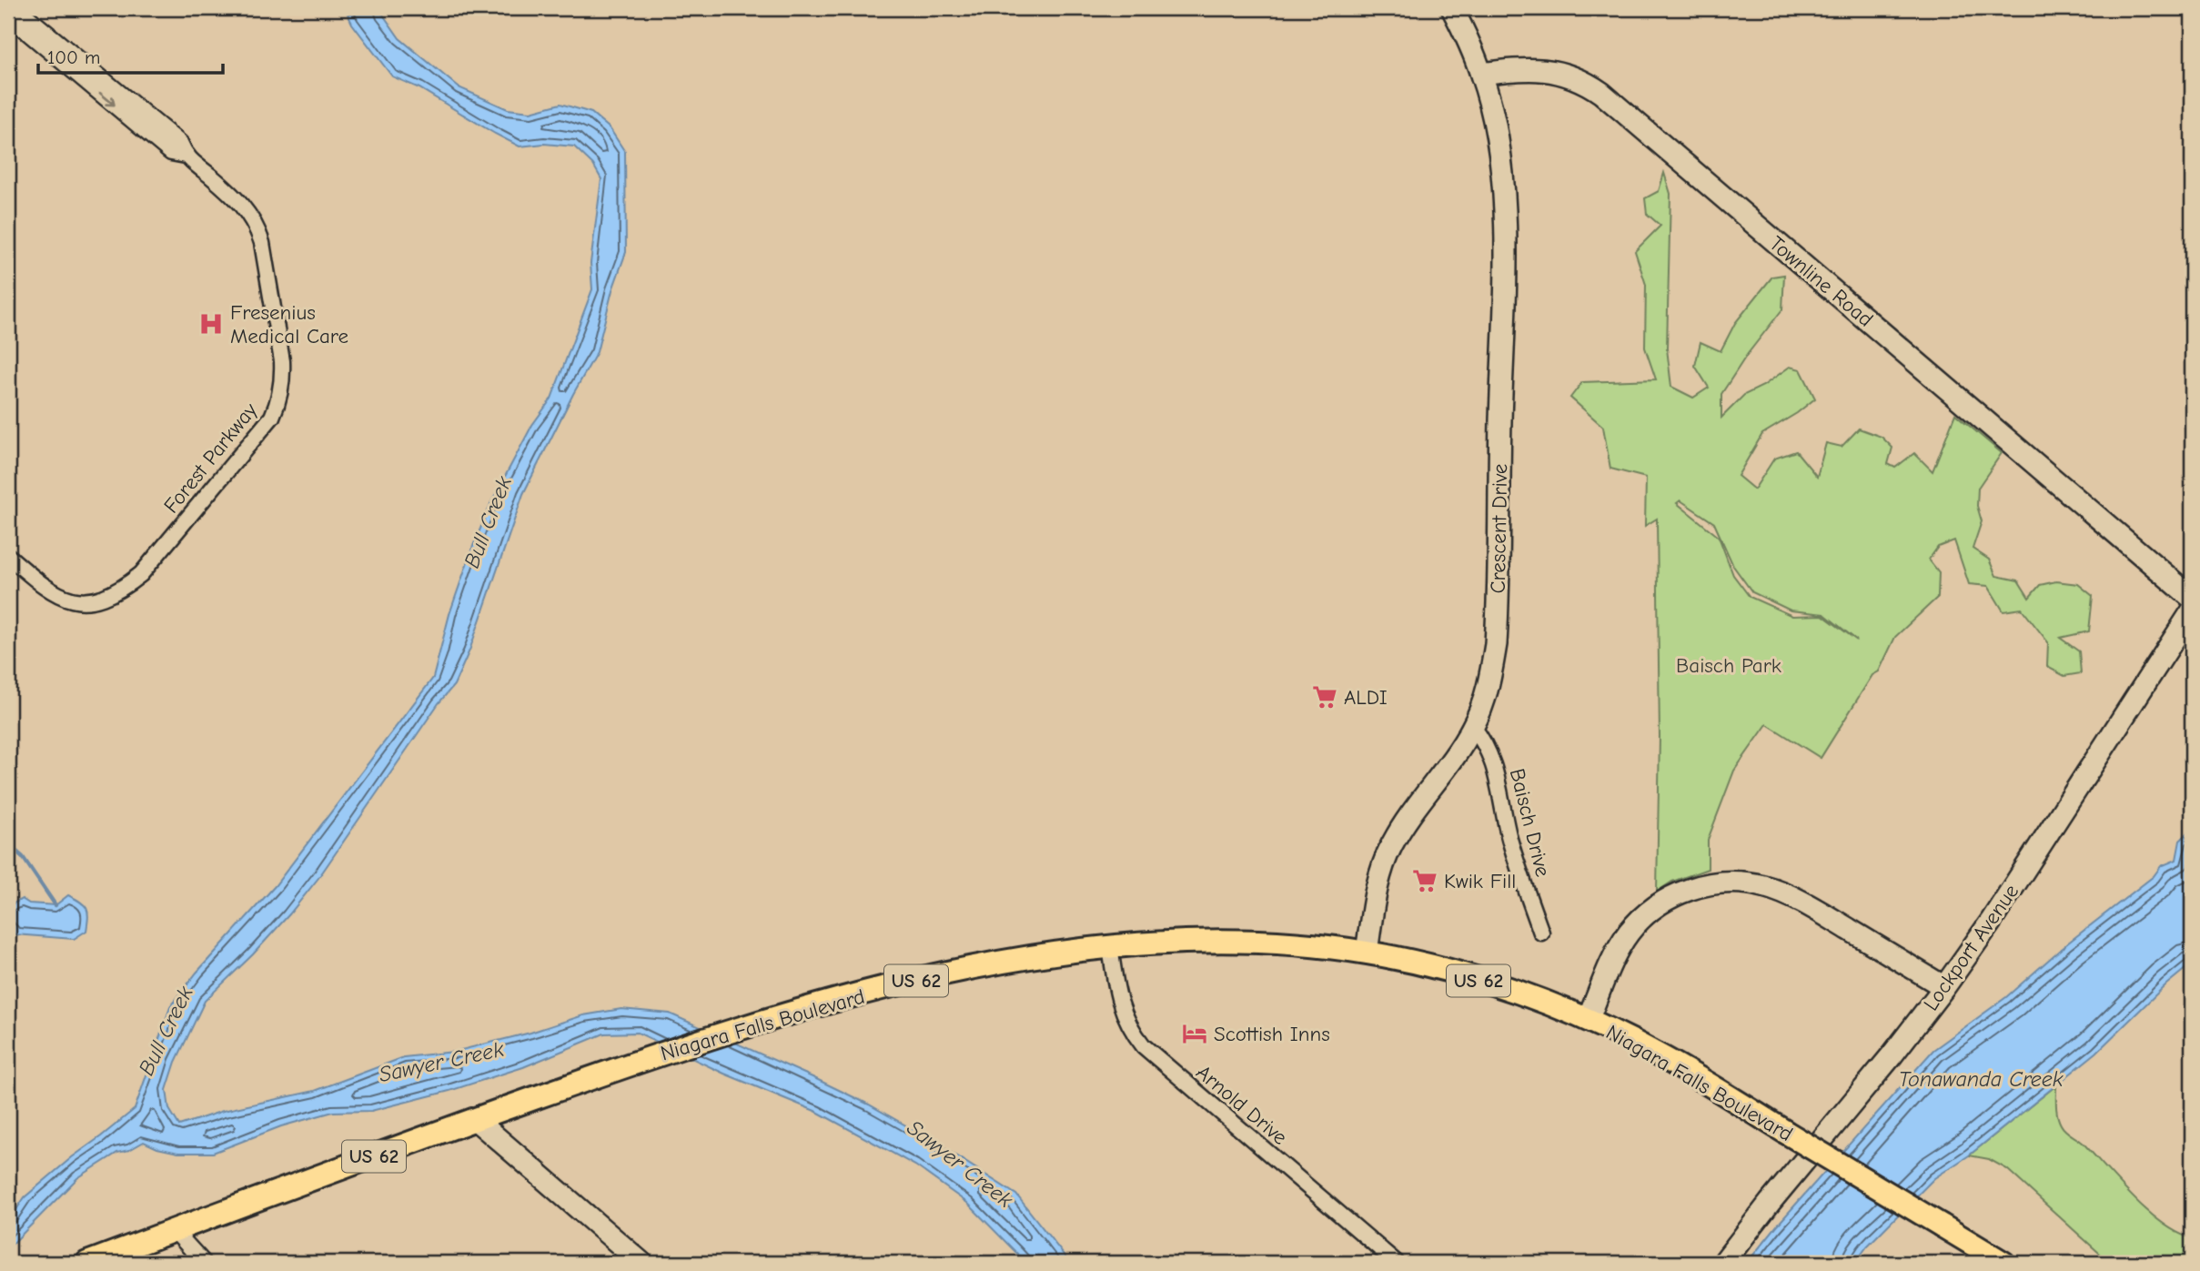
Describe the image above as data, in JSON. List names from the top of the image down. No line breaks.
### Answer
{"streets":{"main road":["US 62","Niagara Falls Boulevard"],"street":["Townline Road","Forest Parkway","Crescent Drive","Baisch Drive","Lockport Avenue","Arnold Drive"]},"crossings":[["Townline Road","Crescent Drive"],["Crescent Drive","Baisch Drive"],["Crescent Drive","Niagara Falls Boulevard"],["Niagara Falls Boulevard","Arnold Drive"]],"water":["Bull Creek","Sawyer Creek","Tonawanda Creek"],"parks":["Baisch Park"],"places":{"hospital":["Fresenius Medical Care"],"supermarket":["ALDI","Kwik Fill"],"hotel":["Scottish Inns"]},"scale_bar":"100 m"}
